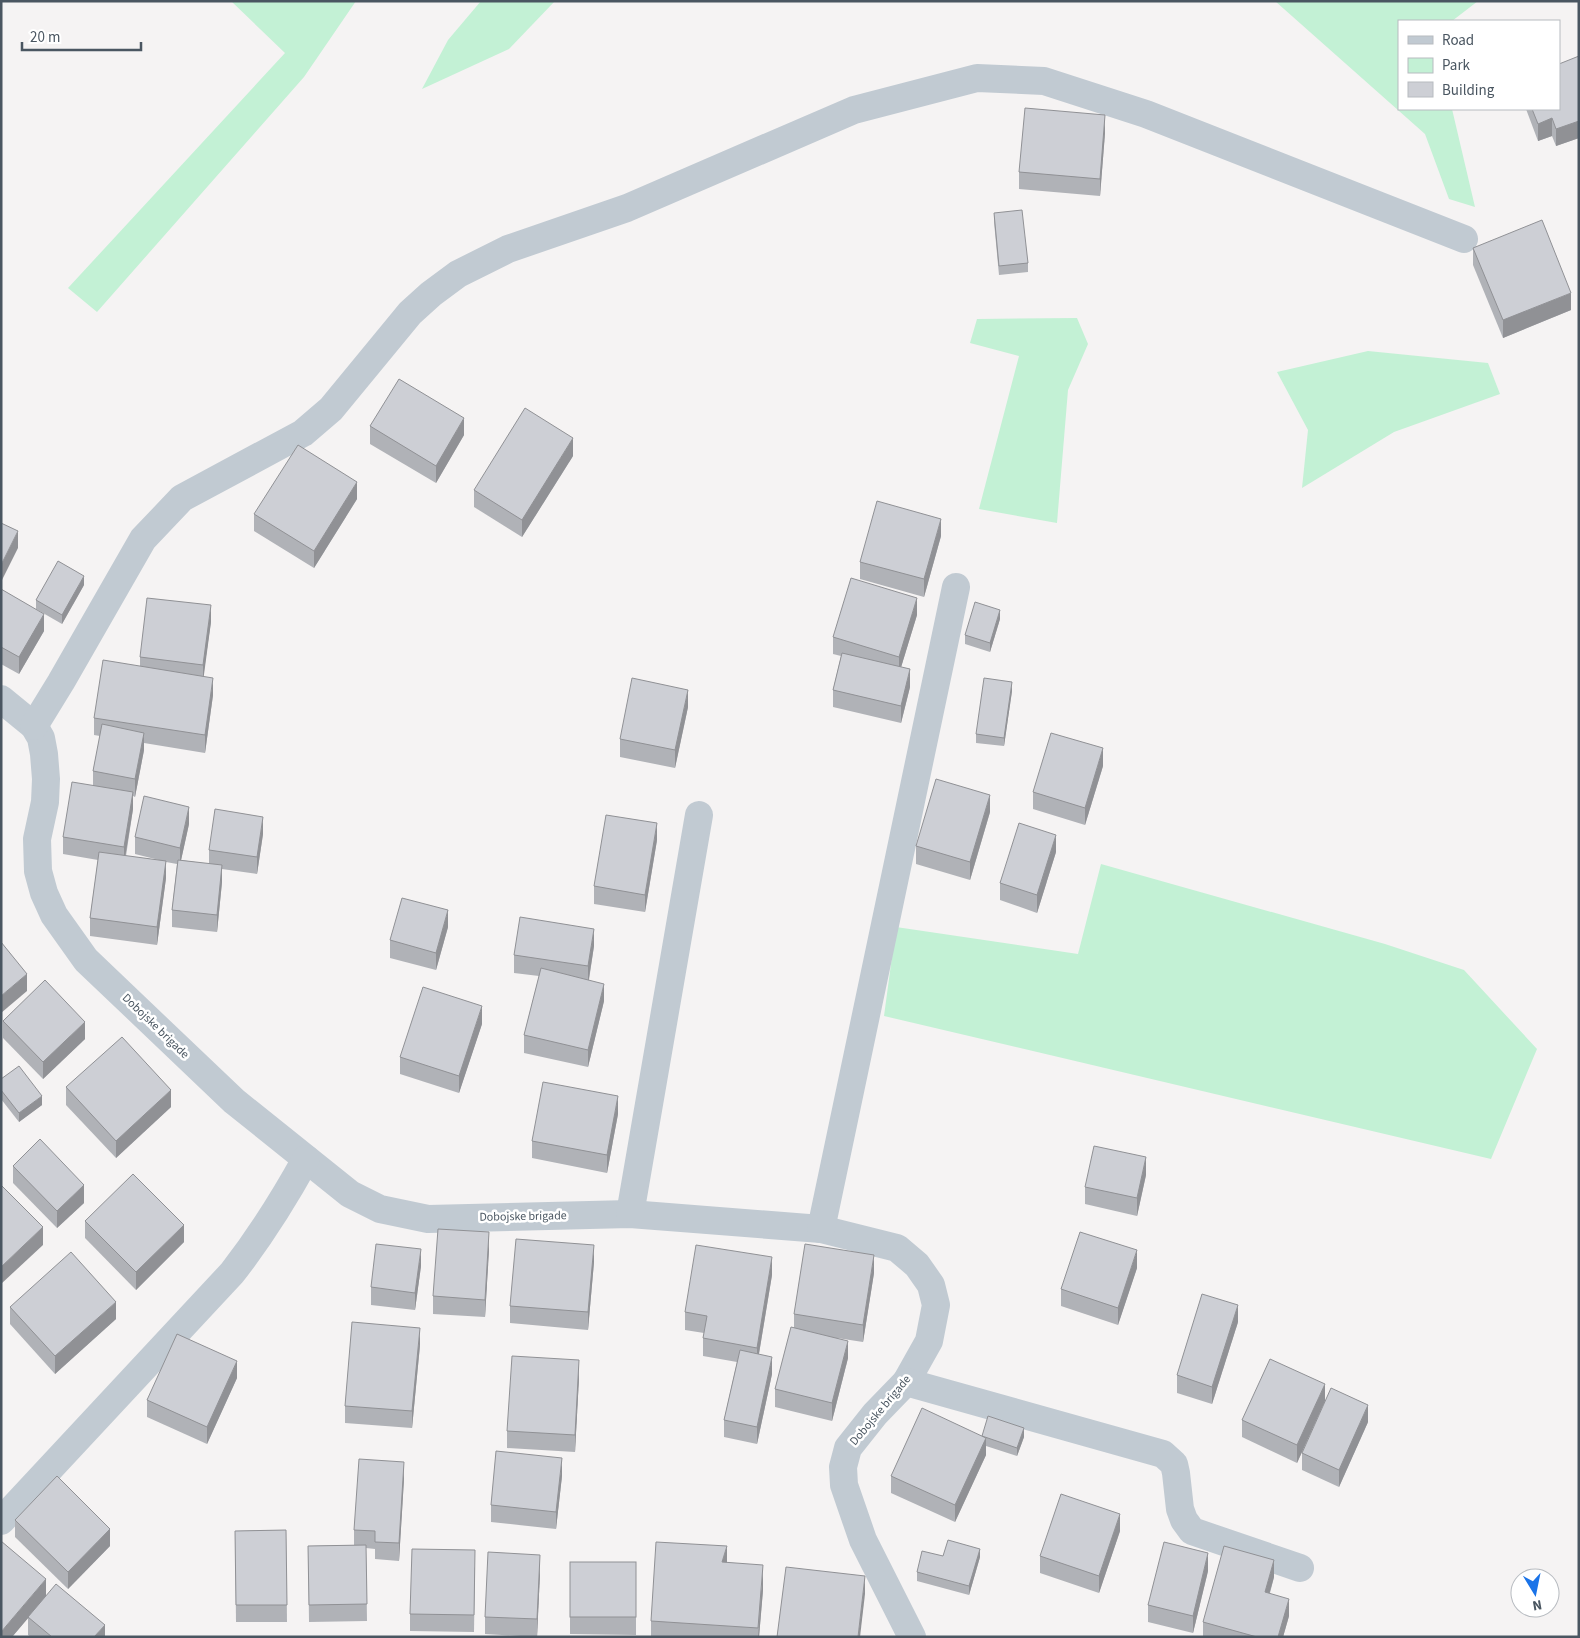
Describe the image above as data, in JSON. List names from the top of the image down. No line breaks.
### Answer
{"streets":{"street":["Dobojske brigade"]},"legend":["Road","Park","Building"],"scale_bar":"20 m","north":"bottom"}
